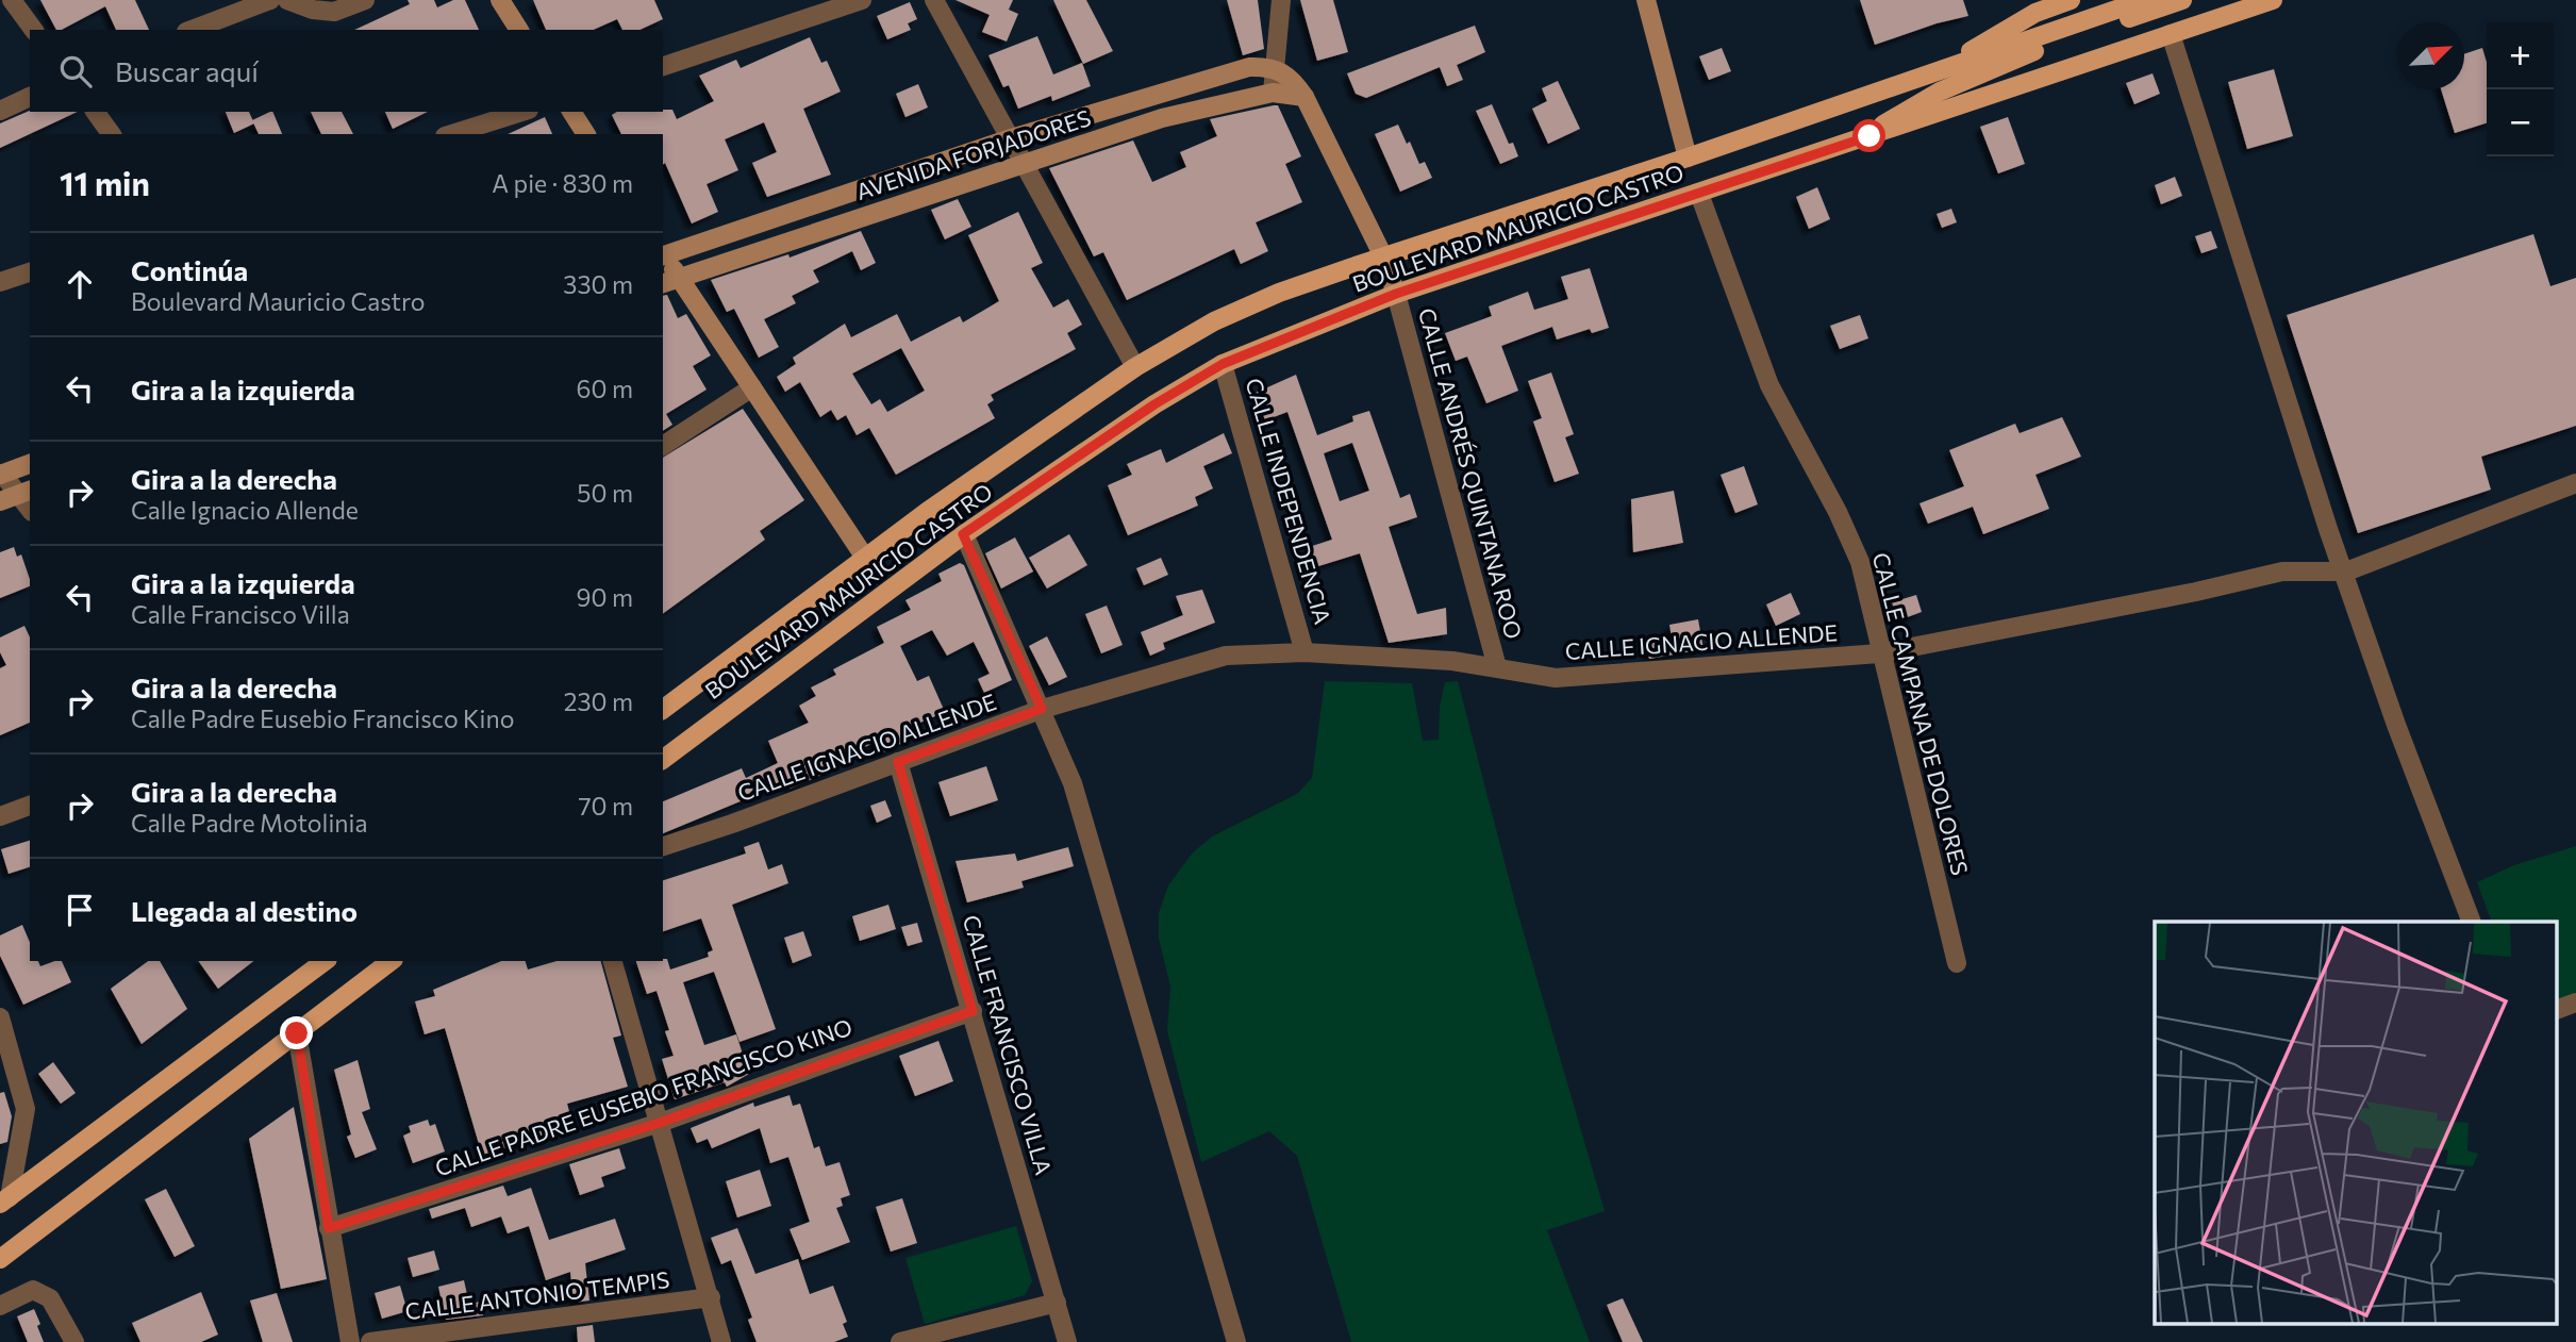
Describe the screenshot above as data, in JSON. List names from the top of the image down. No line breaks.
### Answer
{"streets":{"main road":["AVENIDA FORJADORES","BOULEVARD MAURICIO CASTRO"],"street":["CALLE ANDRÉS QUINTANA ROO","CALLE INDEPENDENCIA","CALLE IGNACIO ALLENDE","CALLE CAMPANA DE DOLORES","CALLE FRANCISCO VILLA","CALLE PADRE EUSEBIO FRANCISCO KINO","CALLE ANTONIO TEMPIS"]},"crossings":[["BOULEVARD MAURICIO CASTRO","CALLE ANDRÉS QUINTANA ROO"],["BOULEVARD MAURICIO CASTRO","CALLE INDEPENDENCIA"],["BOULEVARD MAURICIO CASTRO","CALLE CAMPANA DE DOLORES"],["CALLE ANDRÉS QUINTANA ROO","CALLE IGNACIO ALLENDE"],["CALLE INDEPENDENCIA","CALLE IGNACIO ALLENDE"],["CALLE IGNACIO ALLENDE","CALLE CAMPANA DE DOLORES"],["CALLE IGNACIO ALLENDE","CALLE FRANCISCO VILLA"],["CALLE FRANCISCO VILLA","CALLE PADRE EUSEBIO FRANCISCO KINO"]],"north":"top right","page":{"map_buttons":["+","−"],"search":"Buscar aquí","heading":["11 min","A pie · 830 m"],"list":[["Continúa","Boulevard Mauricio Castro","330 m"],["Gira a la izquierda","60 m"],["Gira a la derecha","Calle Ignacio Allende","50 m"],["Gira a la izquierda","Calle Francisco Villa","90 m"],["Gira a la derecha","Calle Padre Eusebio Francisco Kino","230 m"],["Gira a la derecha","Calle Padre Motolinia","70 m"],"Llegada al destino"]}}
